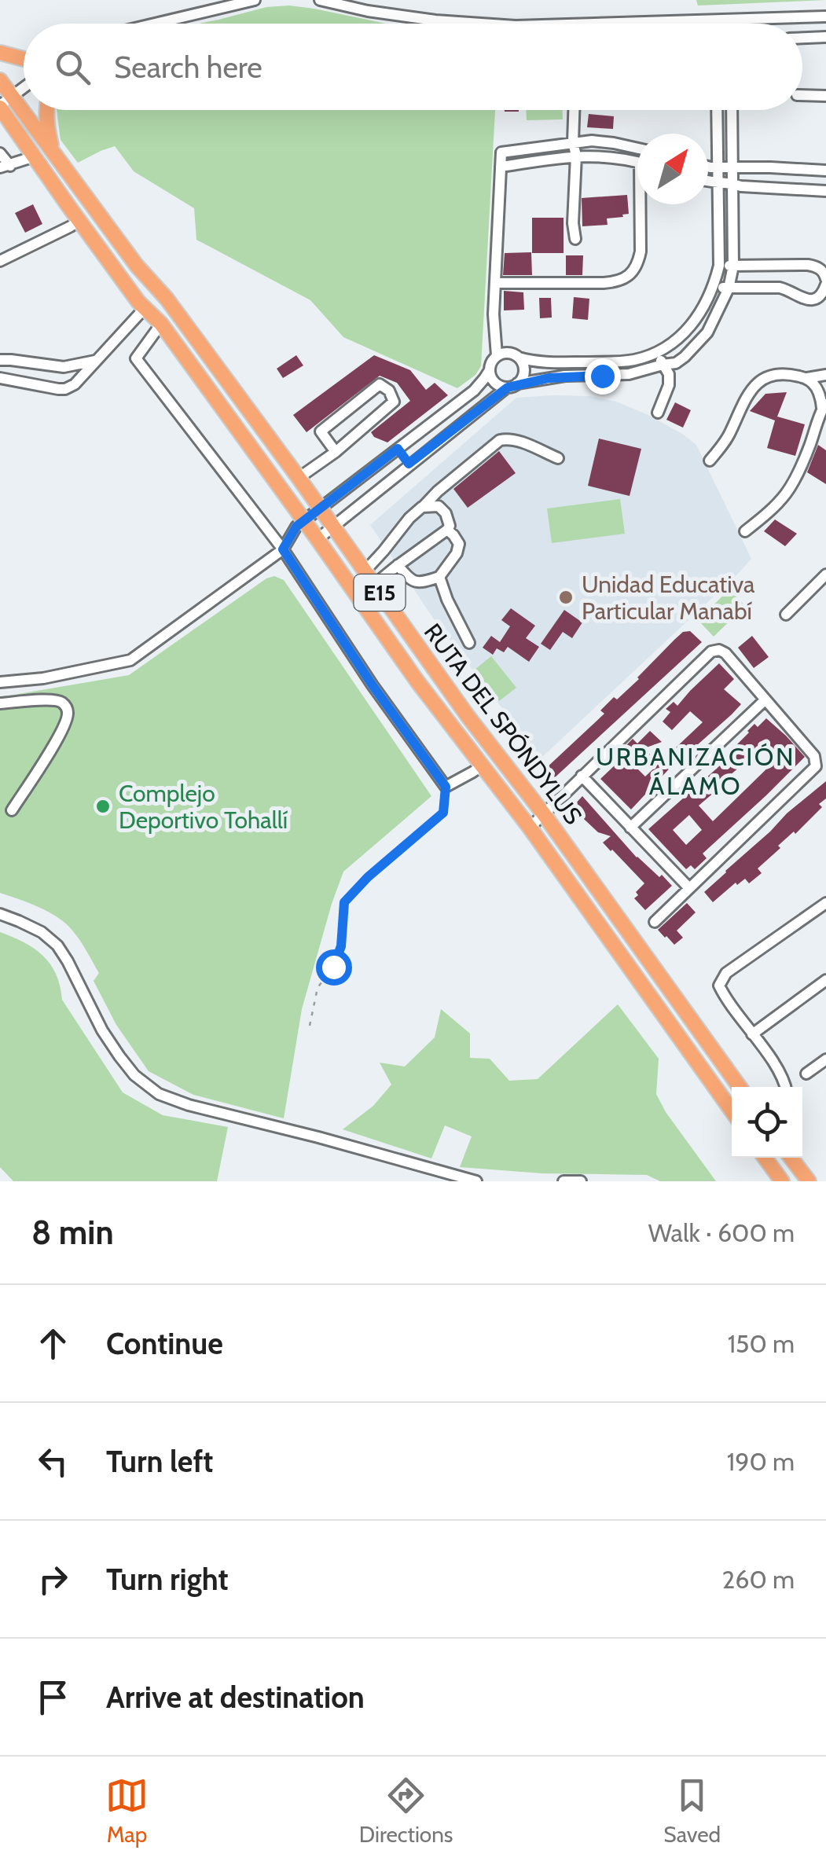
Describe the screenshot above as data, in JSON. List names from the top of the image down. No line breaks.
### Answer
{"streets":{"highway":["E15","RUTA DEL SPÓNDYLUS"]},"districts":["URBANIZACIÓN ÁLAMO"],"places":["Unidad Educativa Particular Manabí","Complejo Deportivo Tohallí"],"north":"top right","page":{"search":"Search here","heading":["8 min","Walk · 600 m"],"list":[["Continue","150 m"],["Turn left","190 m"],["Turn right","260 m"],"Arrive at destination"],"nav":["Map","Directions","Saved"]}}
